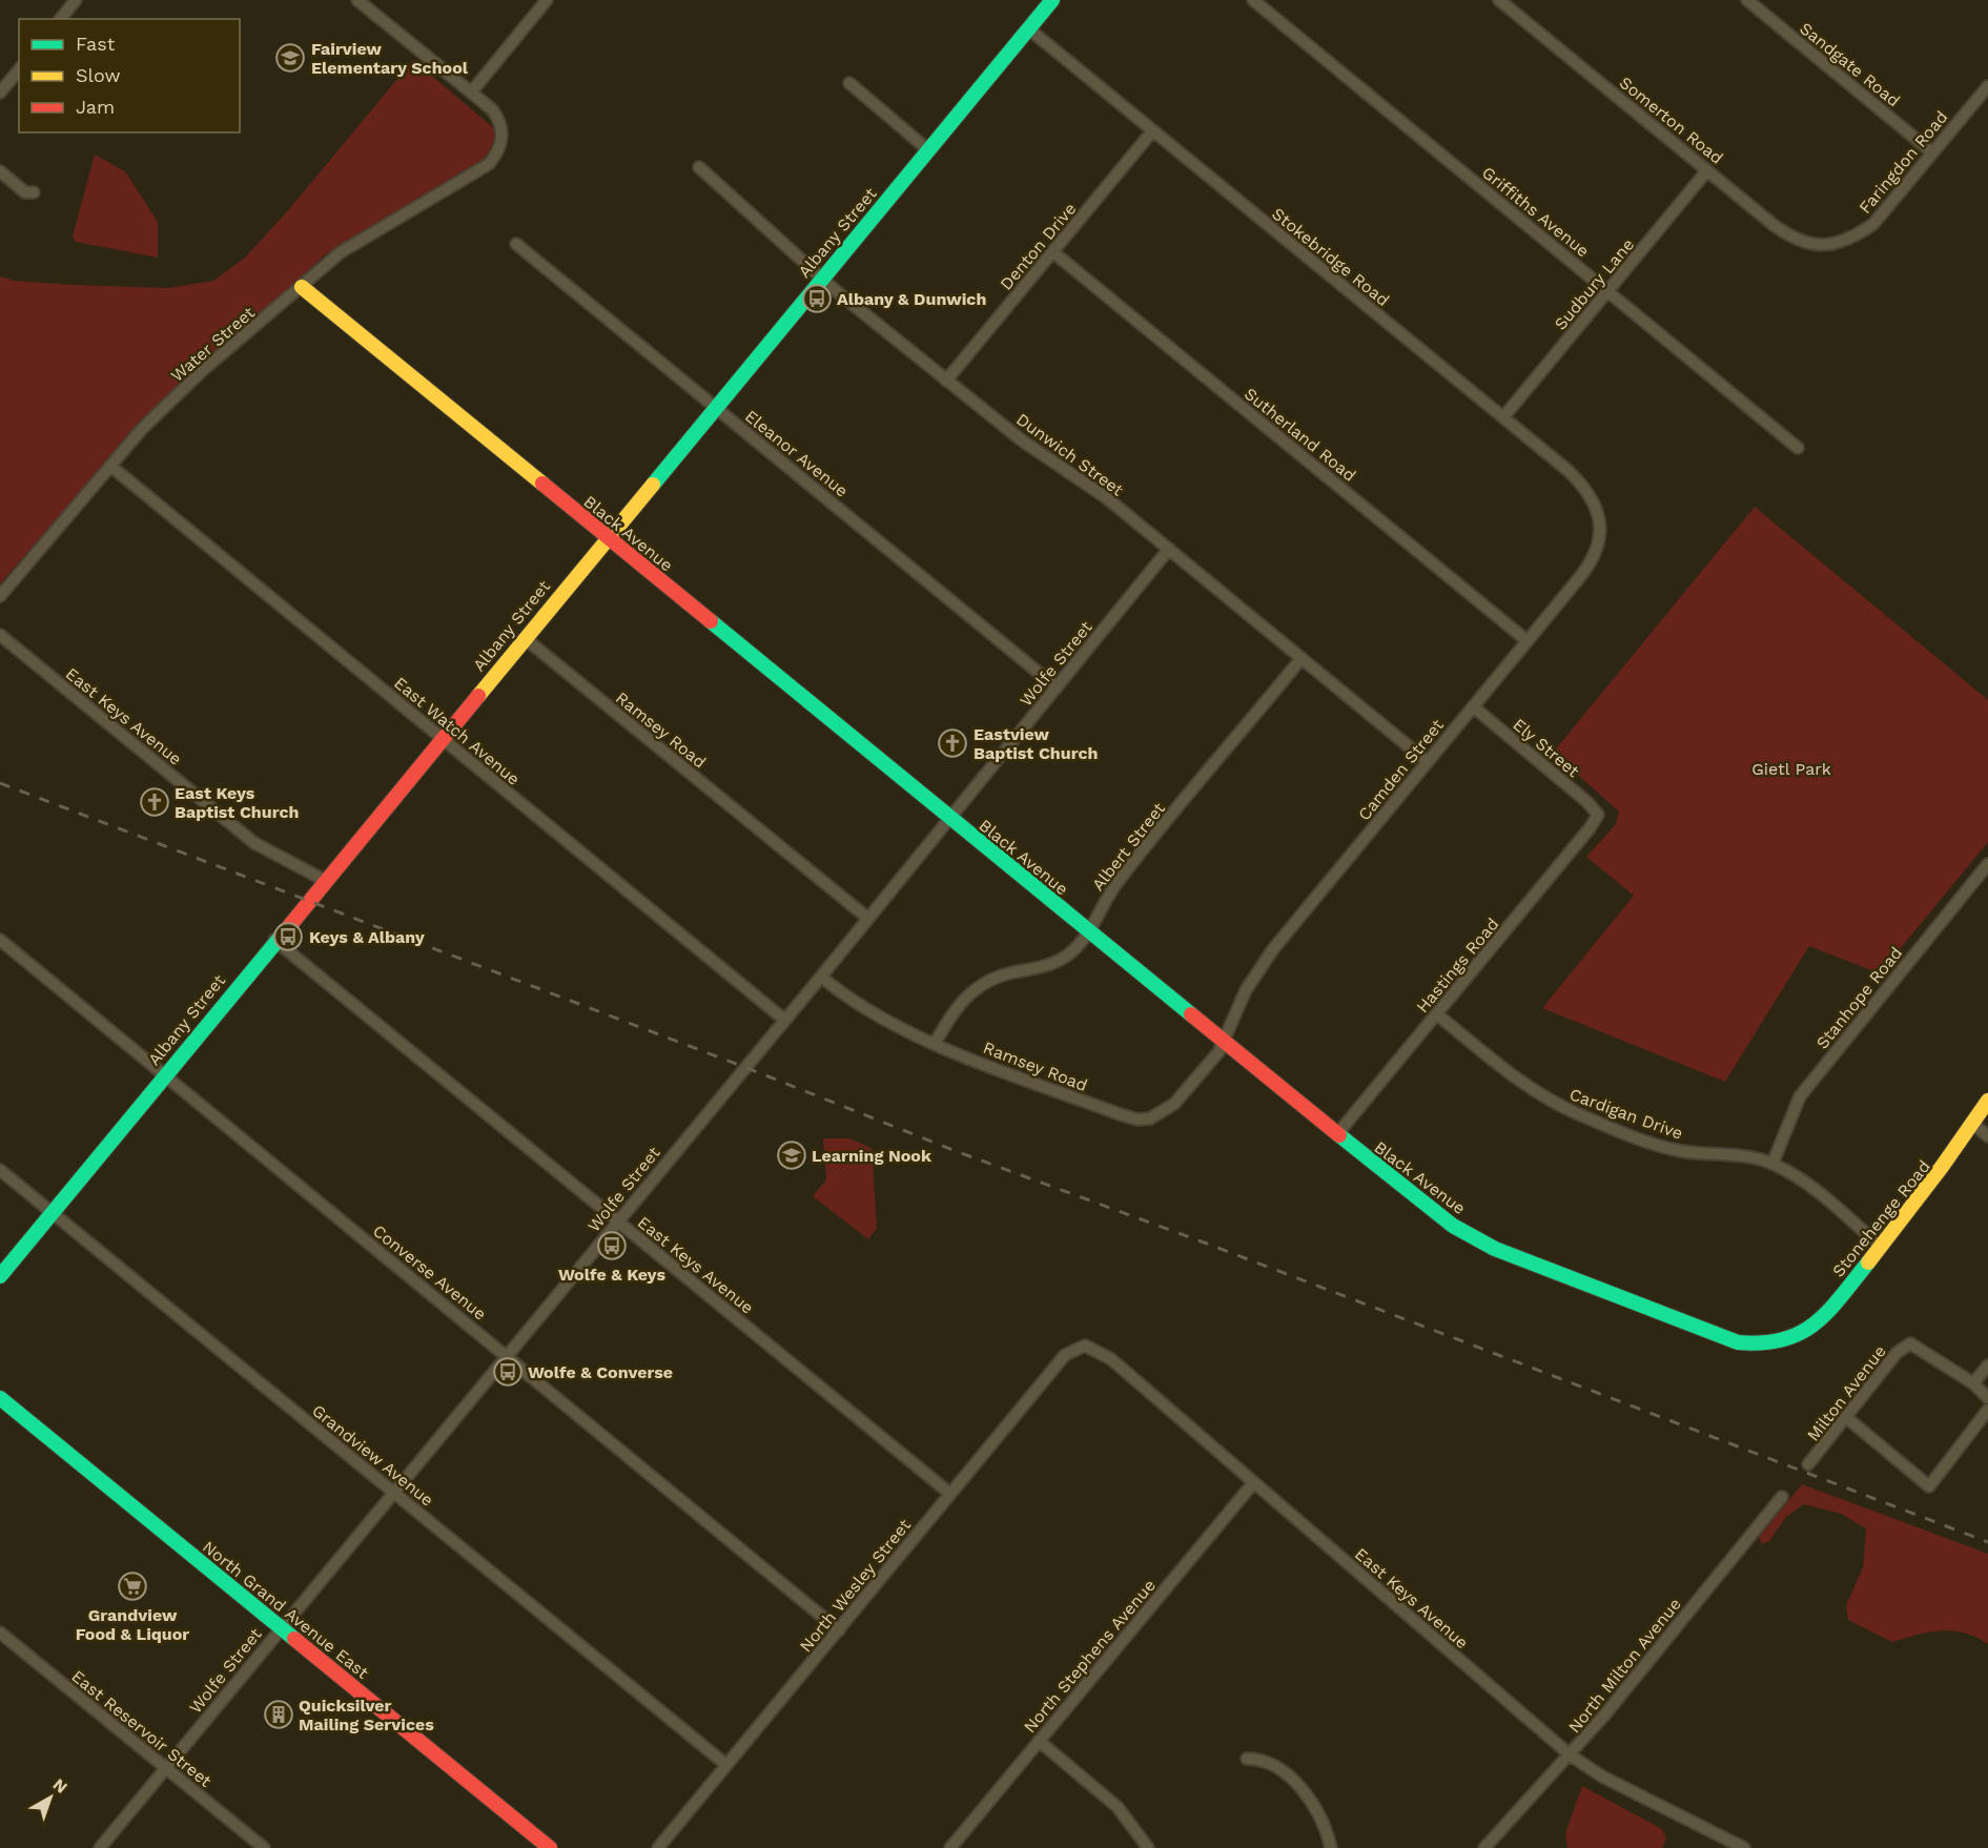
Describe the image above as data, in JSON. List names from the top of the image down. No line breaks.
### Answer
{"streets":{"street":["Sandgate Road","Somerton Road","Faringdon Road","Griffiths Avenue","Albany Street","Denton Drive","Stokebridge Road","Sudbury Lane","Water Street","Sutherland Road","Eleanor Avenue","Dunwich Street","Black Avenue","Wolfe Street","East Keys Avenue","Ramsey Road","East Watch Avenue","Ely Street","Camden Street","Albert Street","Hastings Road","Stanhope Road","Cardigan Drive","Stonehenge Road","Converse Avenue","Milton Avenue","Grandview Avenue","North Wesley Street","North Grand Avenue East","North Stephens Avenue","North Milton Avenue","East Reservoir Street"]},"crossings":[["Sandgate Road","Faringdon Road"],["Somerton Road","Faringdon Road"],["Somerton Road","Sudbury Lane"],["Griffiths Avenue","Sudbury Lane"],["Albany Street","Stokebridge Road"],["Albany Street","Eleanor Avenue"],["Albany Street","Dunwich Street"],["Albany Street","Black Avenue"],["Albany Street","East Keys Avenue"],["Albany Street","Ramsey Road"],["Albany Street","East Watch Avenue"],["Albany Street","Converse Avenue"],["Albany Street","Grandview Avenue"],["Denton Drive","Stokebridge Road"],["Denton Drive","Sutherland Road"],["Denton Drive","Dunwich Street"],["Stokebridge Road","Sudbury Lane"],["Stokebridge Road","Camden Street"],["Water Street","Black Avenue"],["Water Street","East Watch Avenue"],["Sutherland Road","Camden Street"],["Eleanor Avenue","Wolfe Street"],["Dunwich Street","Wolfe Street"],["Dunwich Street","Camden Street"],["Dunwich Street","Albert Street"],["Black Avenue","Wolfe Street"],["Black Avenue","Ramsey Road"],["Black Avenue","Camden Street"],["Black Avenue","Albert Street"],["Black Avenue","Hastings Road"],["Black Avenue","Stonehenge Road"],["Wolfe Street","East Keys Avenue"],["Wolfe Street","Ramsey Road"],["Wolfe Street","East Watch Avenue"],["Wolfe Street","Converse Avenue"],["Wolfe Street","Grandview Avenue"],["Wolfe Street","North Grand Avenue East"],["Wolfe Street","East Reservoir Street"],["East Keys Avenue","North Wesley Street"],["East Keys Avenue","North Stephens Avenue"],["East Keys Avenue","North Milton Avenue"],["Ramsey Road","Camden Street"],["Ramsey Road","Albert Street"],["Ely Street","Camden Street"],["Ely Street","Hastings Road"],["Hastings Road","Cardigan Drive"],["Stanhope Road","Cardigan Drive"],["Cardigan Drive","Stonehenge Road"],["Converse Avenue","North Wesley Street"],["Grandview Avenue","North Wesley Street"]],"parks":["Gietl Park"],"places":{"school or university":["Fairview Elementary School","Learning Nook"],"bus stop":["Albany & Dunwich","Keys & Albany","Wolfe & Keys","Wolfe & Converse"],"church":["Eastview Baptist Church","East Keys Baptist Church"],"supermarket":["Grandview Food & Liquor"],"building":["Quicksilver Mailing Services"]},"legend":["Fast","Slow","Jam"],"north":"top right"}
